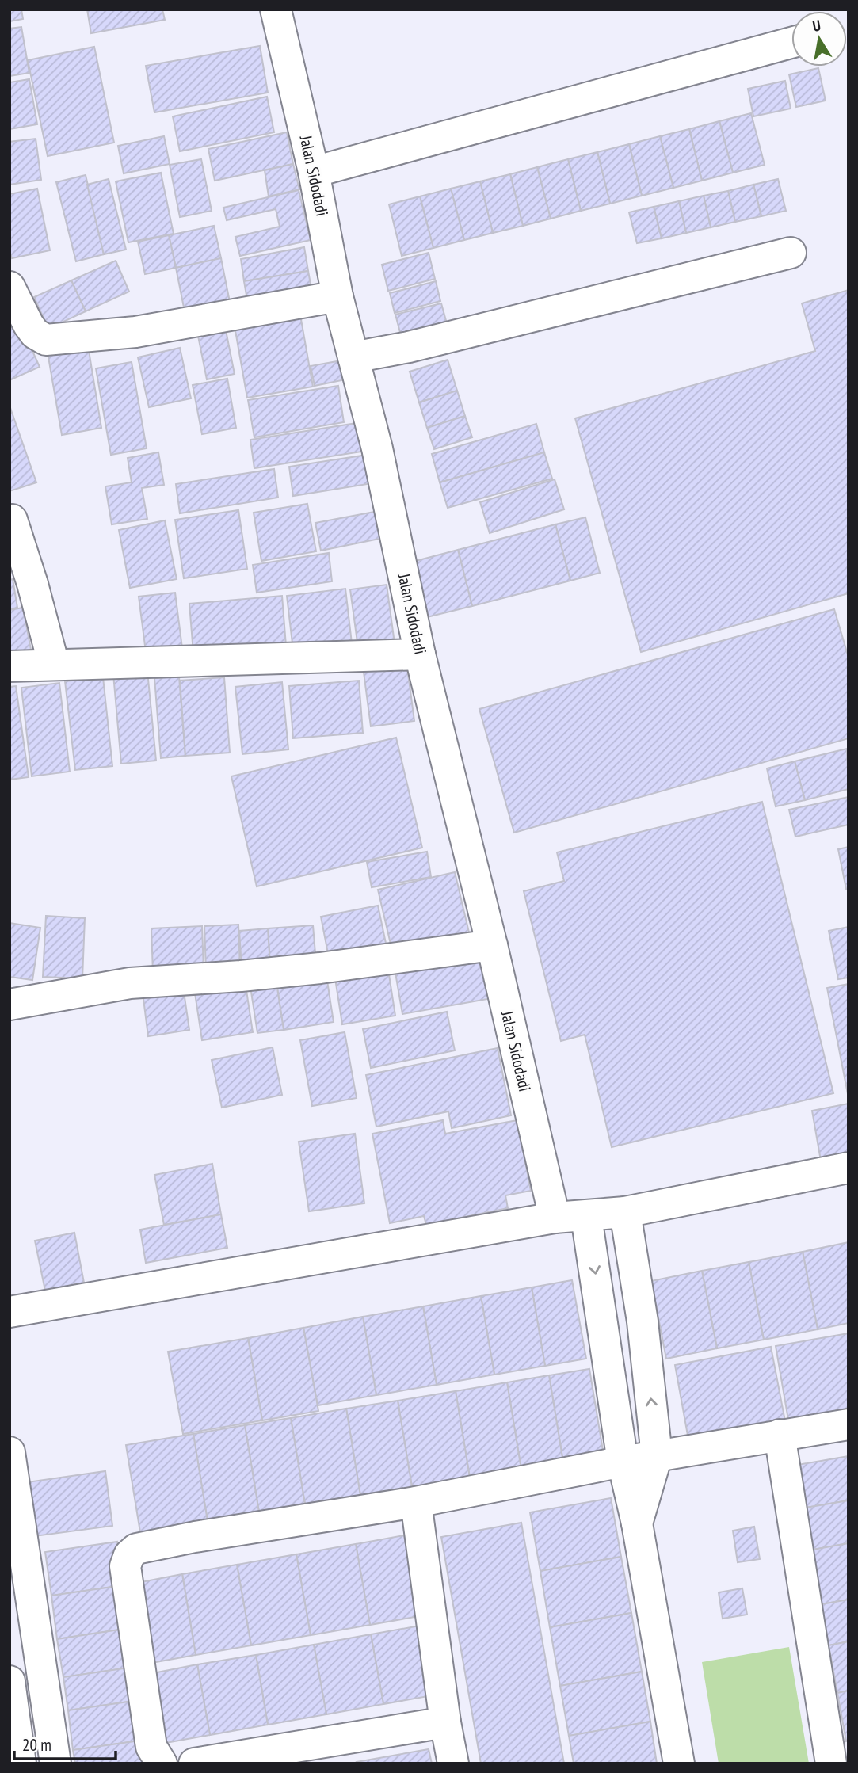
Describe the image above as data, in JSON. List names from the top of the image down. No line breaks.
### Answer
{"streets":{"street":["Jalan Sidodadi"]},"scale_bar":"20 m","north":"top"}
